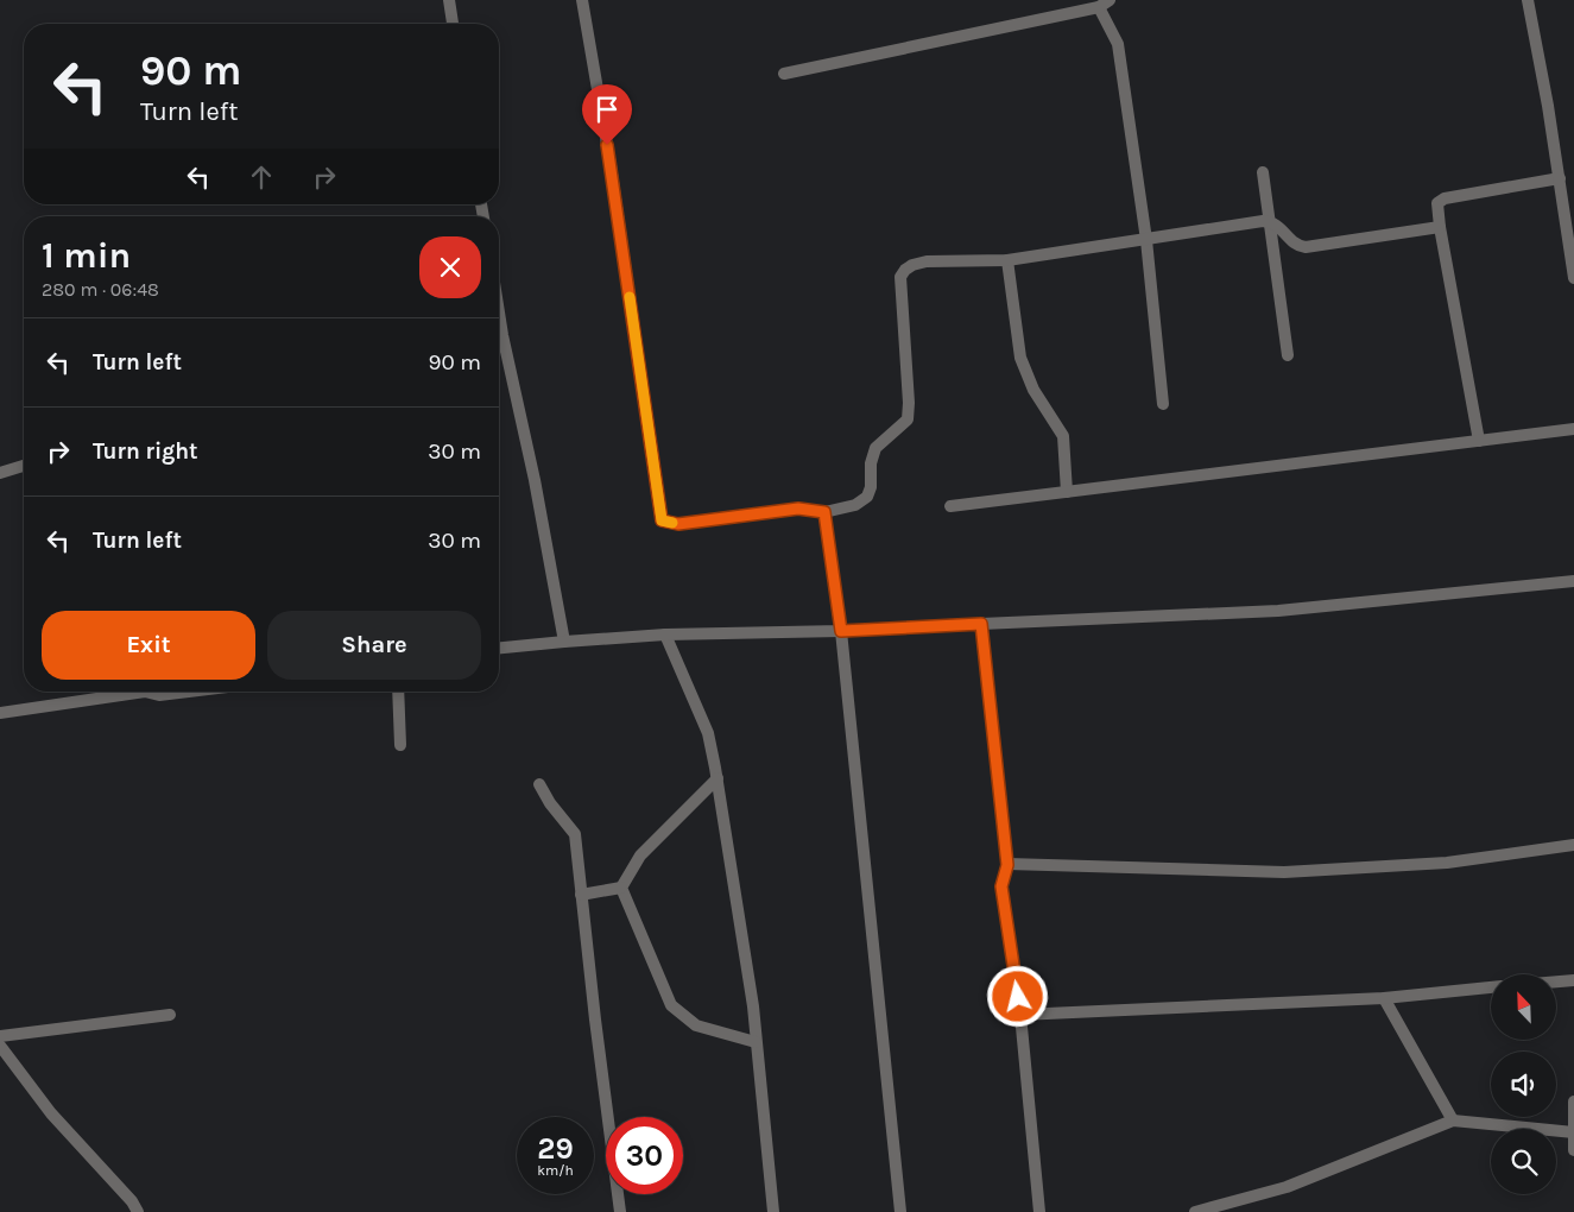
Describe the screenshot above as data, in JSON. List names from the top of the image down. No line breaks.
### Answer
{"north":"top left","page":{"turn":["90 m","Turn left"],"heading":["1 min","280 m · 06:48"],"list":[{"name":"Turn left","value":"90 m"},{"name":"Turn right","value":"30 m"},{"name":"Turn left","value":"30 m"}],"buttons":["Exit","Share"],"speed":"29 km/h","limit":"30"}}
